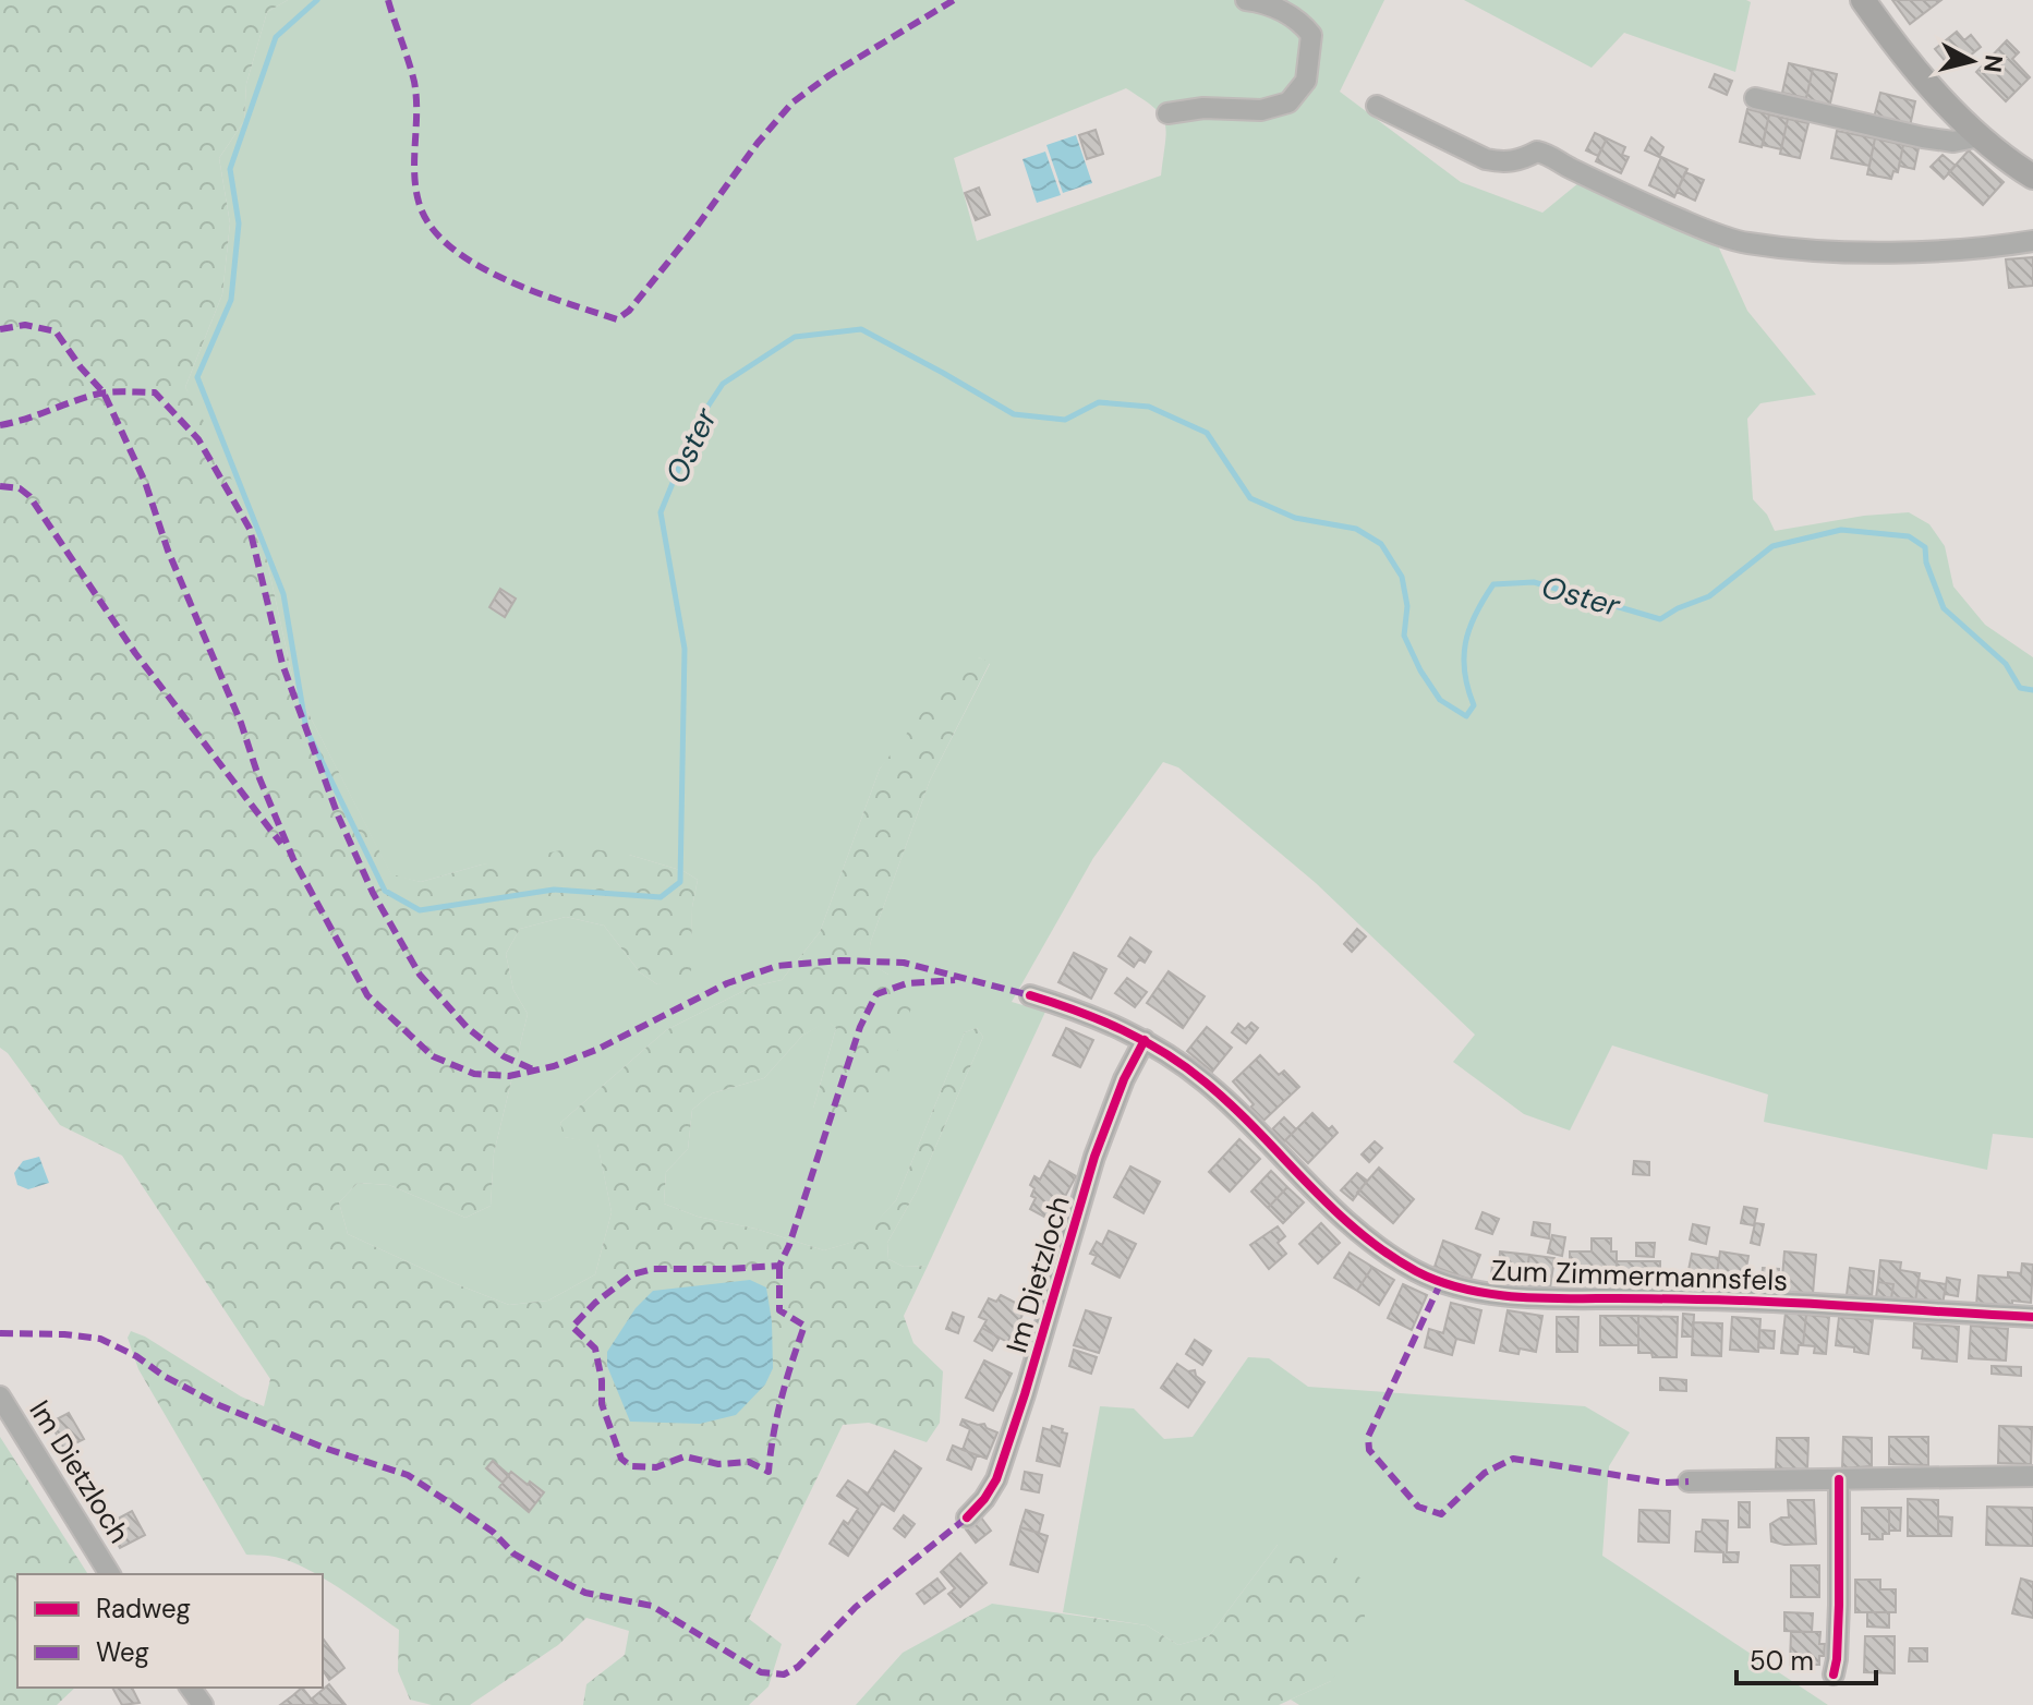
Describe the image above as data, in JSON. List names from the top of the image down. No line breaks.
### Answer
{"streets":{"street":["Im Dietzloch","Zum Zimmermannsfels"]},"crossings":[["Im Dietzloch","Zum Zimmermannsfels"]],"water":["Oster"],"legend":["Radweg","Weg"],"scale_bar":"50 m","north":"right"}
